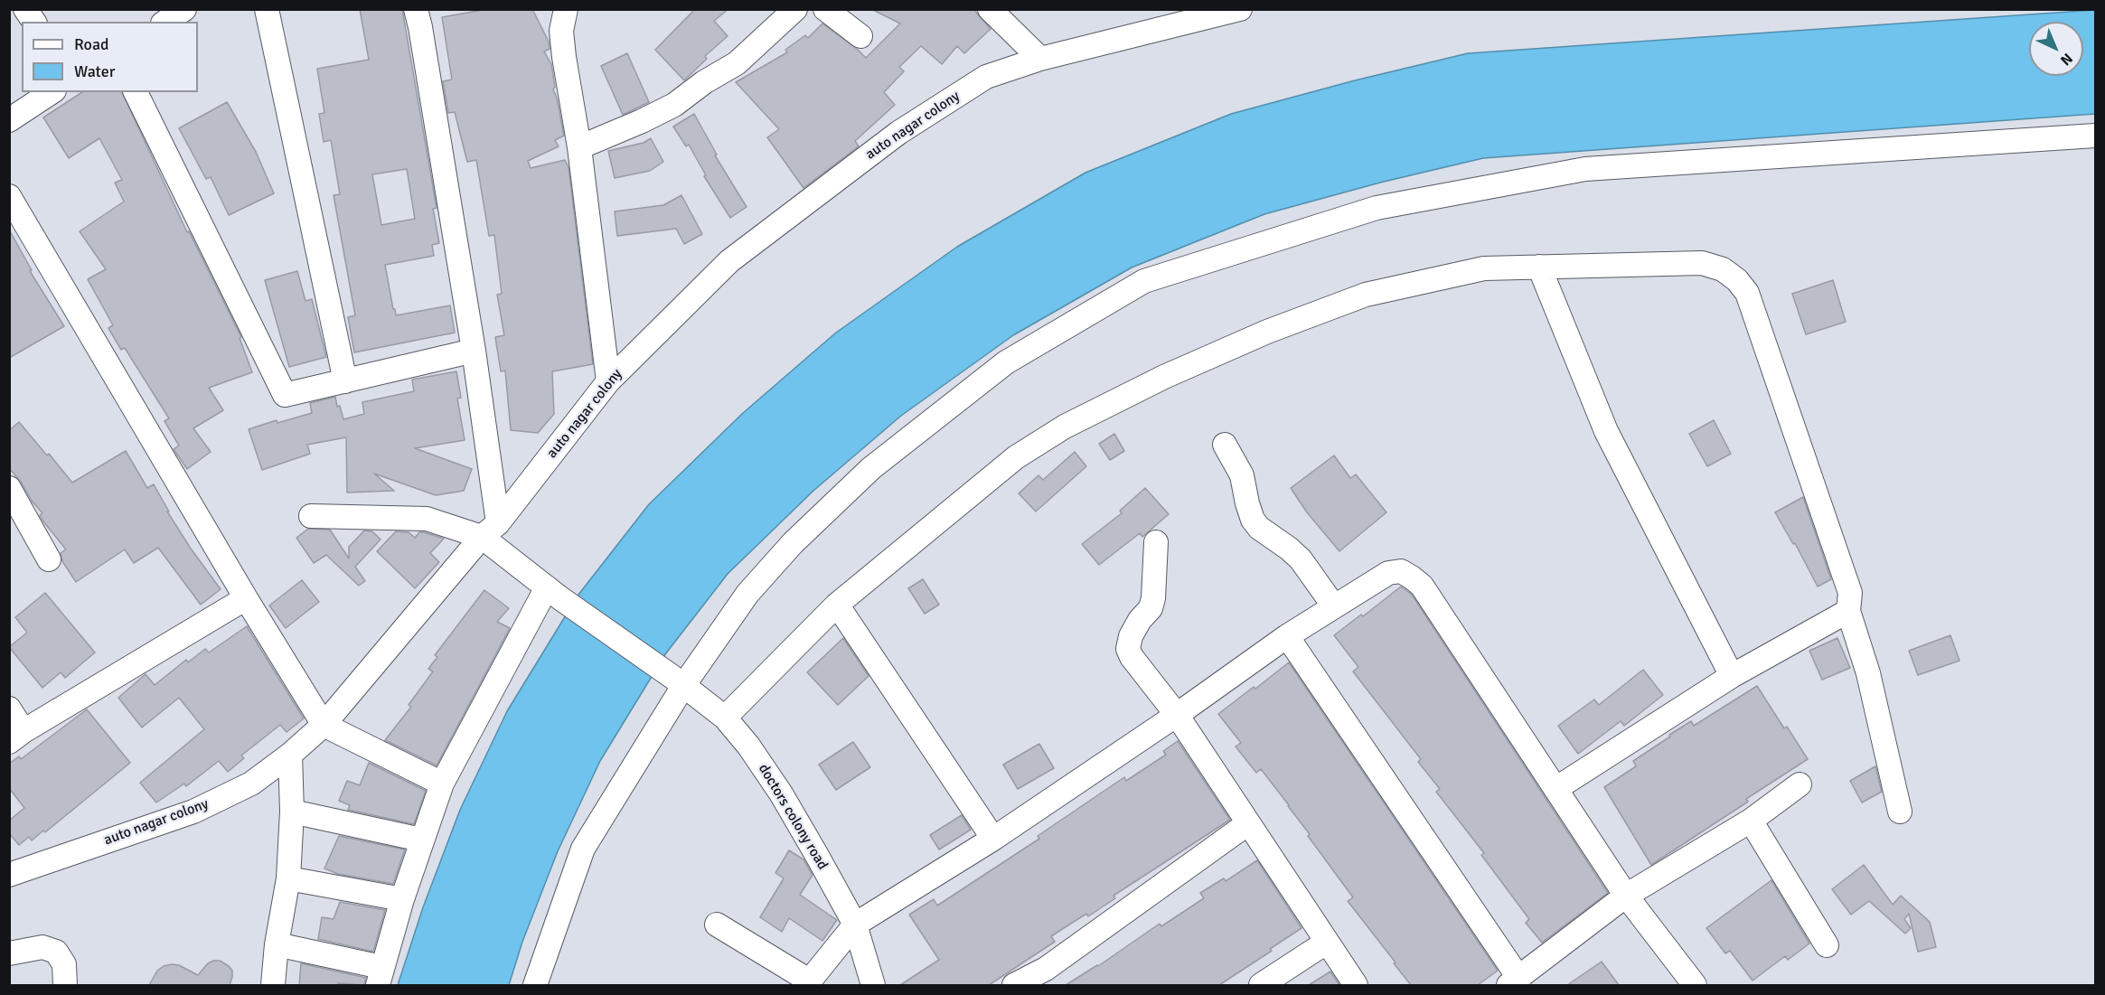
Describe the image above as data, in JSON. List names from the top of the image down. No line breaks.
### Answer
{"streets":{"street":["auto nagar colony","doctors colony road"]},"crossings":[["auto nagar colony","doctors colony road"]],"legend":["Road","Water"],"north":"bottom right"}
